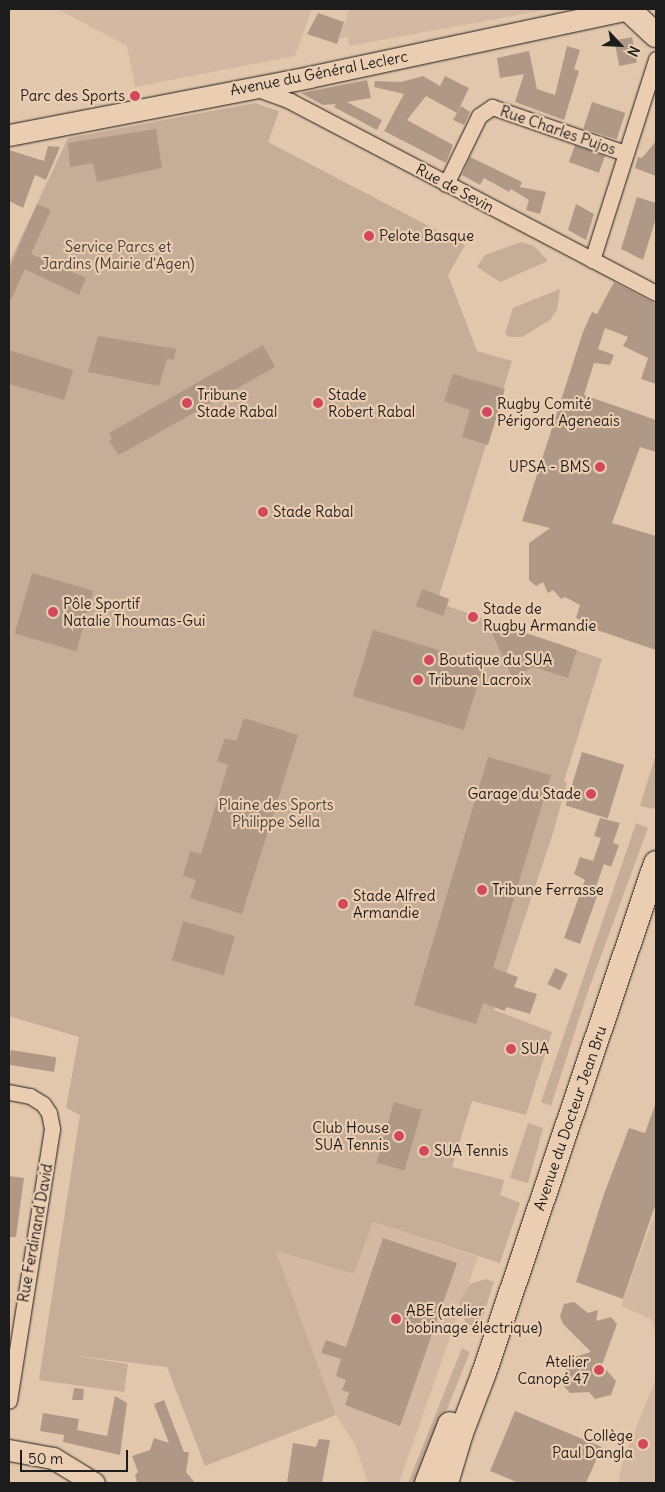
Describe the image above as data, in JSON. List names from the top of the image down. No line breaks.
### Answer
{"streets":{"main road":["Avenue du Docteur Jean Bru"],"street":["Avenue du Général Leclerc","Rue Charles Pujos","Rue de Sevin","Rue Ferdinand David"]},"crossings":[["Avenue du Général Leclerc","Rue de Sevin"],["Rue Charles Pujos","Rue de Sevin"]],"parks":["Service Parcs et Jardins (Mairie d'Agen)","Plaine des Sports Philippe Sella"],"places":["Parc des Sports","Pelote Basque","Tribune Stade Rabal","Stade Robert Rabal","Rugby Comité Périgord Ageneais","UPSA - BMS","Stade Rabal","Pôle Sportif Natalie Thoumas-Gui","Stade de Rugby Armandie","Boutique du SUA","Tribune Lacroix","Garage du Stade","Tribune Ferrasse","Stade Alfred Armandie","SUA","Club House SUA Tennis","SUA Tennis","ABE (atelier bobinage électrique)","Atelier Canopé 47","Collège Paul Dangla"],"scale_bar":"50 m","north":"bottom right"}
